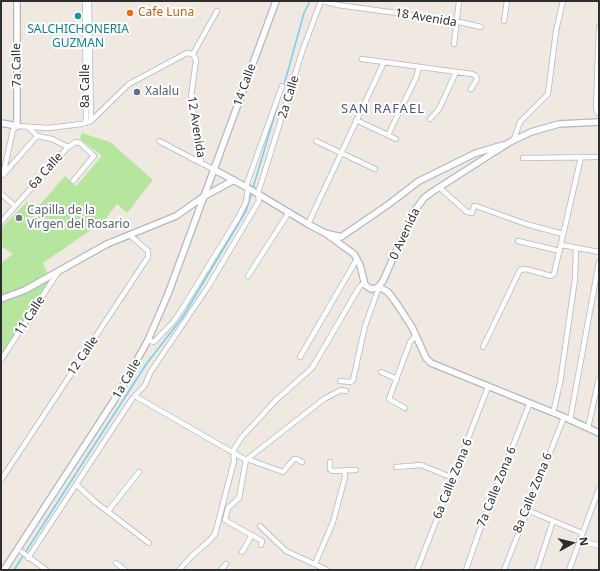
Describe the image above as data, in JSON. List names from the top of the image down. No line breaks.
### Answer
{"streets":{"street":["18 Avenida","7a Calle","14 Calle","8a Calle","2a Calle","12 Avenida","6a Calle","0 Avenida","11 Calle","12 Calle","1a Calle","6a Calle Zona 6","7a Calle Zona 6","8a Calle Zona 6"]},"crossings":[["18 Avenida","2a Calle"],["14 Calle","12 Avenida"],["14 Calle","1a Calle"],["2a Calle","12 Avenida"],["2a Calle","0 Avenida"],["12 Avenida","0 Avenida"],["12 Avenida","1a Calle"]],"districts":["SAN RAFAEL"],"places":["Cafe Luna","SALCHICHONERIA GUZMAN","Xalalu","Capilla de la Virgen del Rosario"],"north":"right"}
